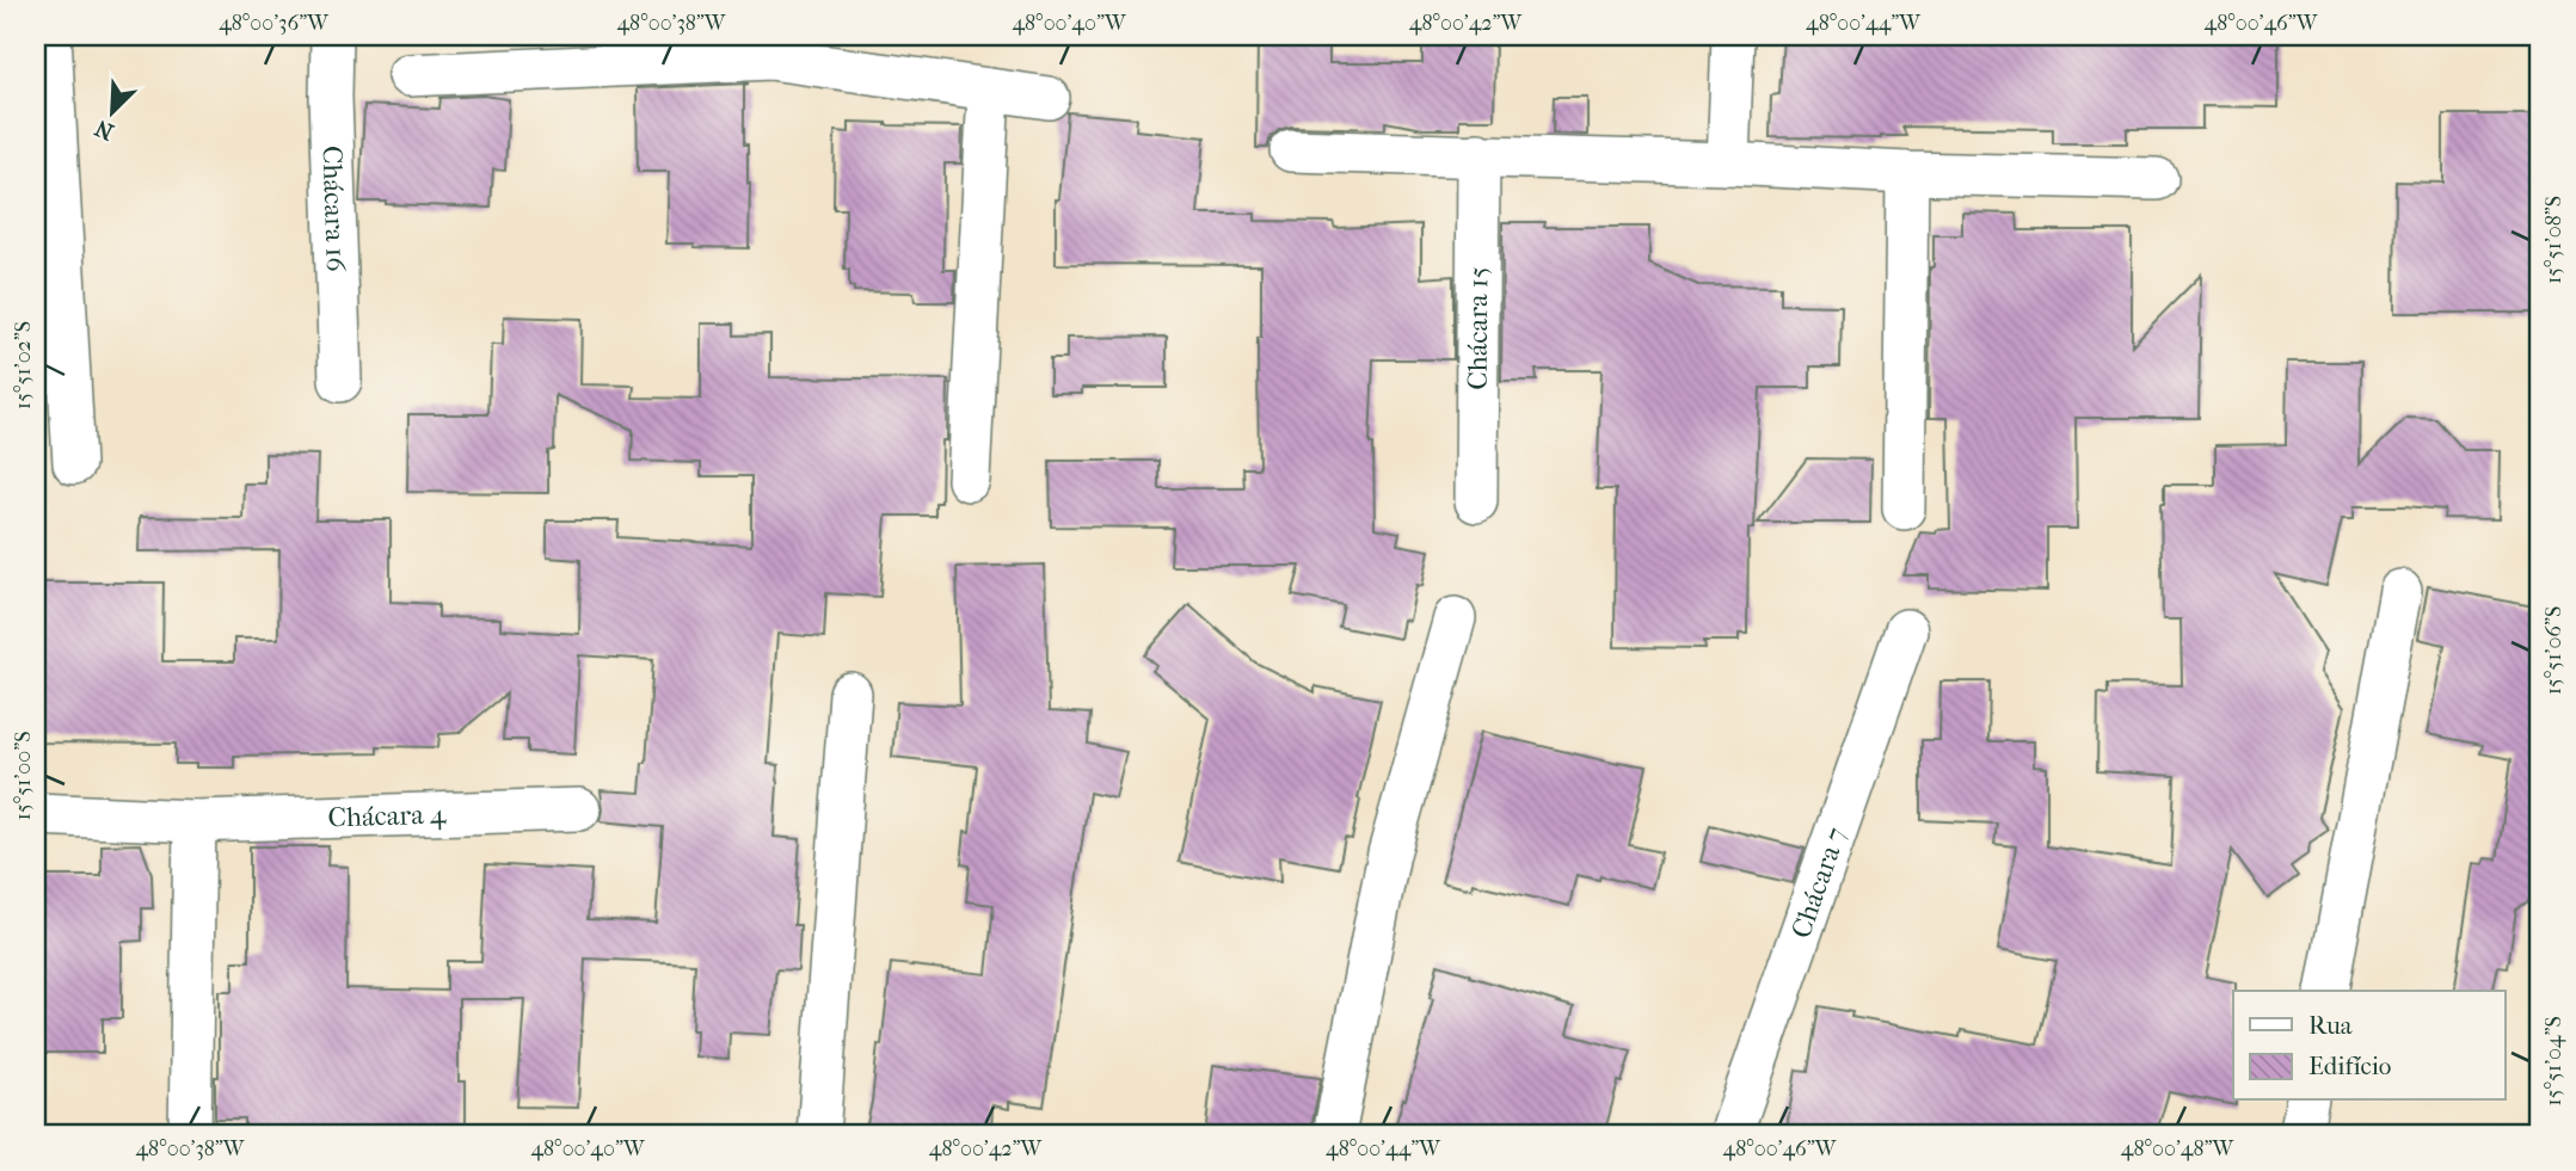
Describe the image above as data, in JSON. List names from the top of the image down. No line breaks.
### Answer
{"streets":{"street":["Chácara 16","Chácara 15","Chácara 4","Chácara 7"]},"legend":["Rua","Edifício"],"north":"bottom left","coordinates":["48°00'36\"W","48°00'38\"W","48°00'40\"W","48°00'42\"W","48°00'44\"W","48°00'46\"W","15°51'08\"S","15°51'02\"S","15°51'06\"S","15°51'00\"S","15°51'04\"S","48°00'48\"W"]}
